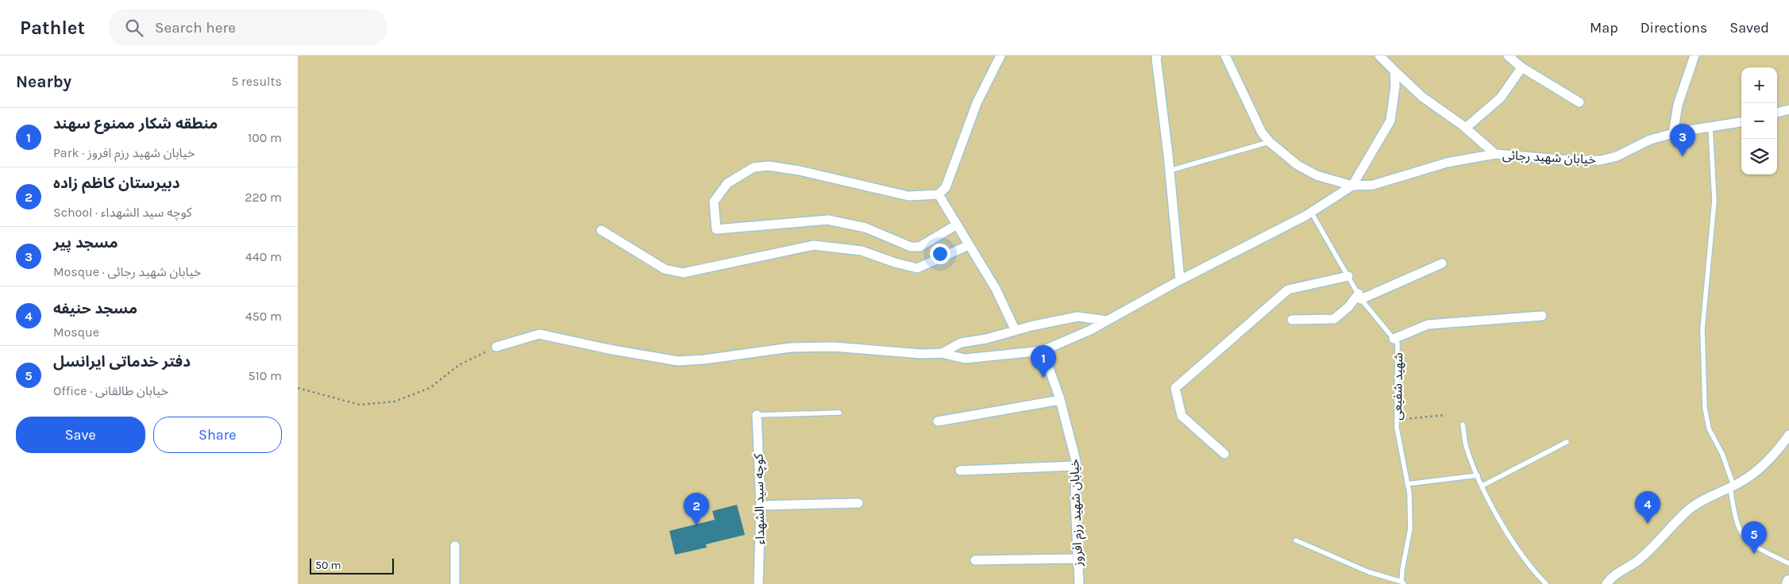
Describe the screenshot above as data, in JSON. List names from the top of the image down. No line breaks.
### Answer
{"streets":{"street":["خیابان شهید رجائی","کوچه سید الشهداء","خیابان شهید رزم افروز"],"lane":["شهید شفیعی"]},"scale_bar":"50 m","page":{"header":"Pathlet","search":"Search here","nav":["Map","Directions","Saved"],"heading":["Nearby","5 results"],"map_buttons":["+","−"],"list":[{"mark":"1","name":"منطقه شکار ممنوع سهند","note":"Park · خیابان شهید رزم افروز","value":"100 m"},{"mark":"2","name":"دبیرستان کاظم زاده","note":"School · کوچه سید الشهداء","value":"220 m"},{"mark":"3","name":"مسجد پیر","note":"Mosque · خیابان شهید رجائی","value":"440 m"},{"mark":"4","name":"مسجد حنیفه","note":"Mosque","value":"450 m"},{"mark":"5","name":"دفتر خدماتی ایرانسل","note":"Office · خیابان طالقانی","value":"510 m"}],"pins":["3","1","4","2","5"],"buttons":["Save","Share"],"scale":"50 m"}}
